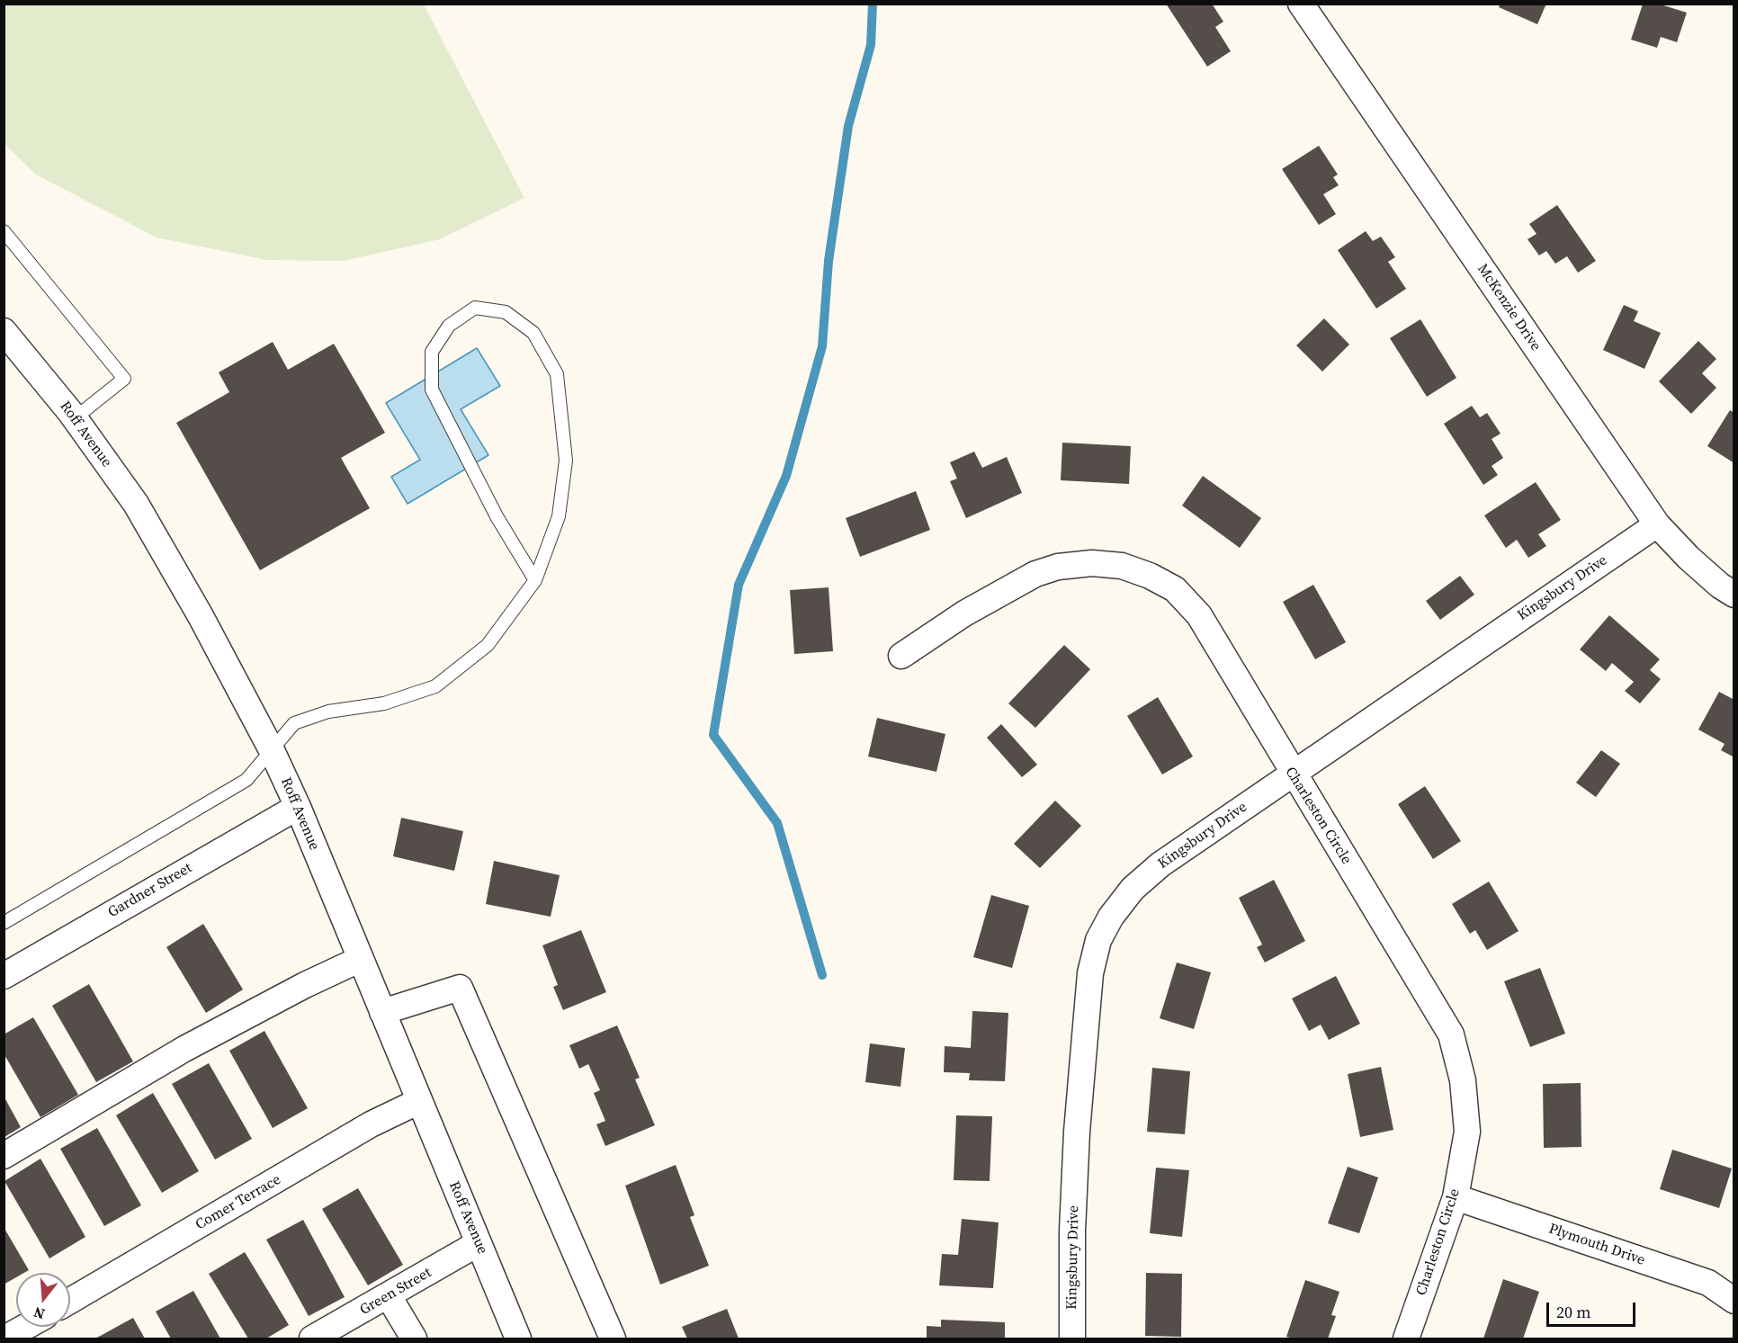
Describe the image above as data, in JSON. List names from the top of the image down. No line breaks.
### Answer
{"streets":{"street":["McKenzie Drive","Roff Avenue","Kingsbury Drive","Charleston Circle","Gardner Street","Comer Terrace","Plymouth Drive","Green Street"]},"crossings":[["McKenzie Drive","Kingsbury Drive"],["Roff Avenue","Gardner Street"],["Roff Avenue","Comer Terrace"],["Roff Avenue","Green Street"],["Kingsbury Drive","Charleston Circle"],["Charleston Circle","Plymouth Drive"]],"scale_bar":"20 m","north":"bottom"}
